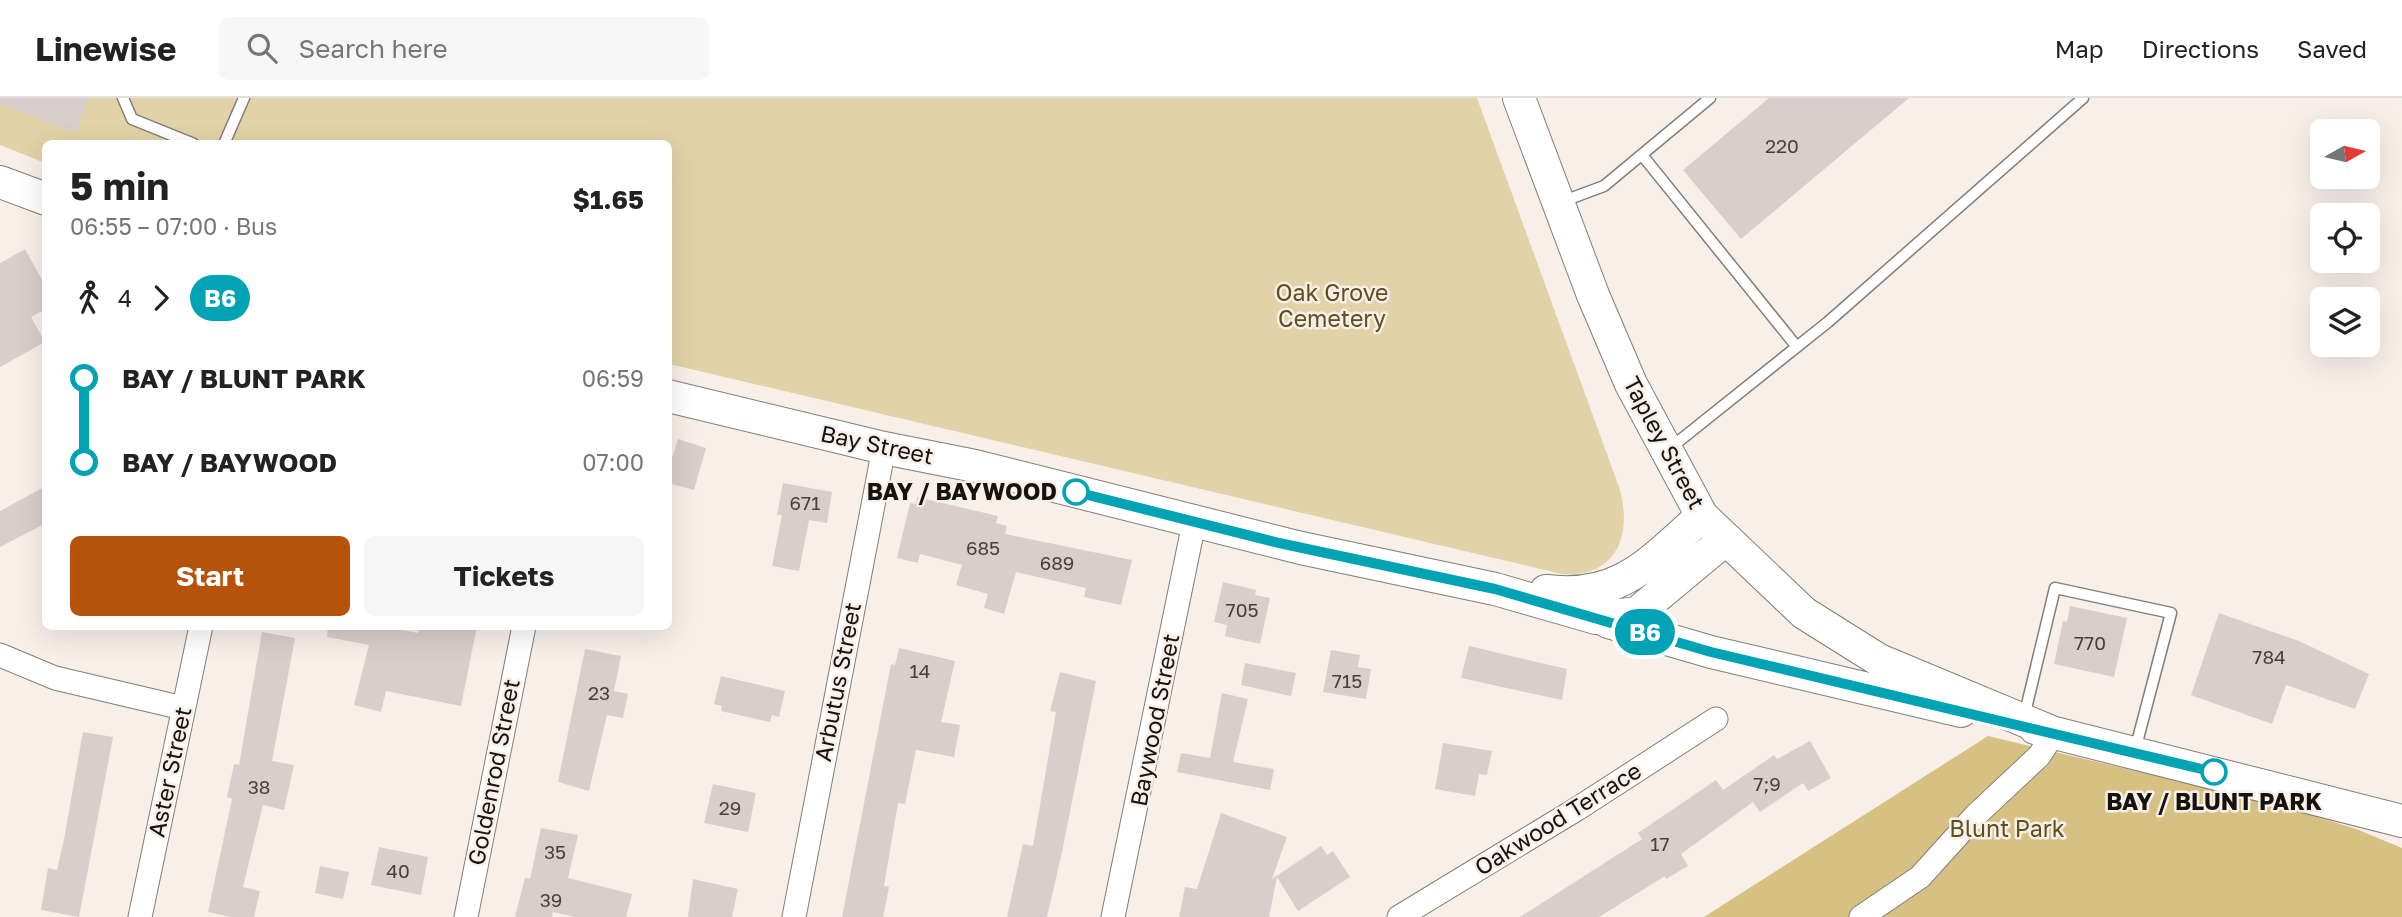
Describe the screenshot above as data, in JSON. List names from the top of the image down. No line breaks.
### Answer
{"streets":{"main road":["Tapley Street","Bay Street"],"street":["Arbutus Street","Baywood Street","Aster Street","Goldenrod Street","Oakwood Terrace"]},"crossings":[["Tapley Street","Bay Street"],["Bay Street","Arbutus Street"],["Bay Street","Baywood Street"]],"parks":["Oak Grove Cemetery","Blunt Park"],"places":["BAY / BAYWOOD","BAY / BLUNT PARK"],"lines":["bus line B6"],"house_numbers":["220","671","685","689","705","770","784","14","715","23","7;9","38","29","17","35","40","39"],"north":"right","page":{"header":"Linewise","search":"Search here","nav":["Map","Directions","Saved"],"on_map":"B6","heading":["5 min","06:55 – 07:00 · Bus","$1.65"],"legs":["4","B6"],"list":[{"name":"BAY / BLUNT PARK","value":"06:59"},{"name":"BAY / BAYWOOD","value":"07:00"}],"buttons":["Start","Tickets"]}}
